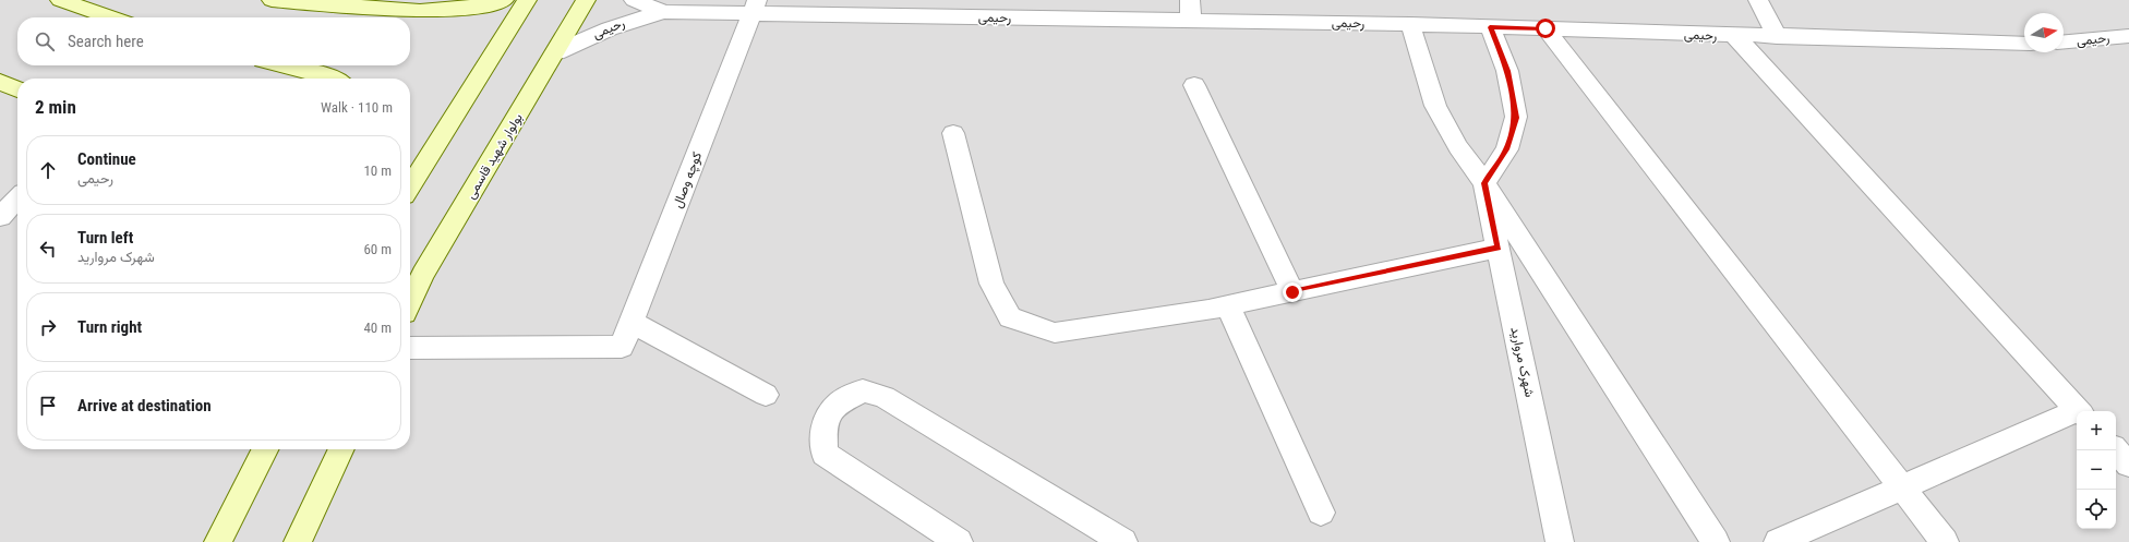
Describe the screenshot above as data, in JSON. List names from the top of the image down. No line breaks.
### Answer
{"streets":{"main road":["بولوار شهید قاسمی"],"street":["رحیمی","کوچه وصال","شهرک مروارید"]},"crossings":[["رحیمی","بولوار شهید قاسمی"],["رحیمی","کوچه وصال"],["رحیمی","شهرک مروارید"]],"north":"right","page":{"search":"Search here","heading":["2 min","Walk · 110 m"],"list":[["Continue","رحیمی","10 m"],["Turn left","شهرک مروارید","60 m"],["Turn right","40 m"],"Arrive at destination"],"map_buttons":["+","−"]}}
